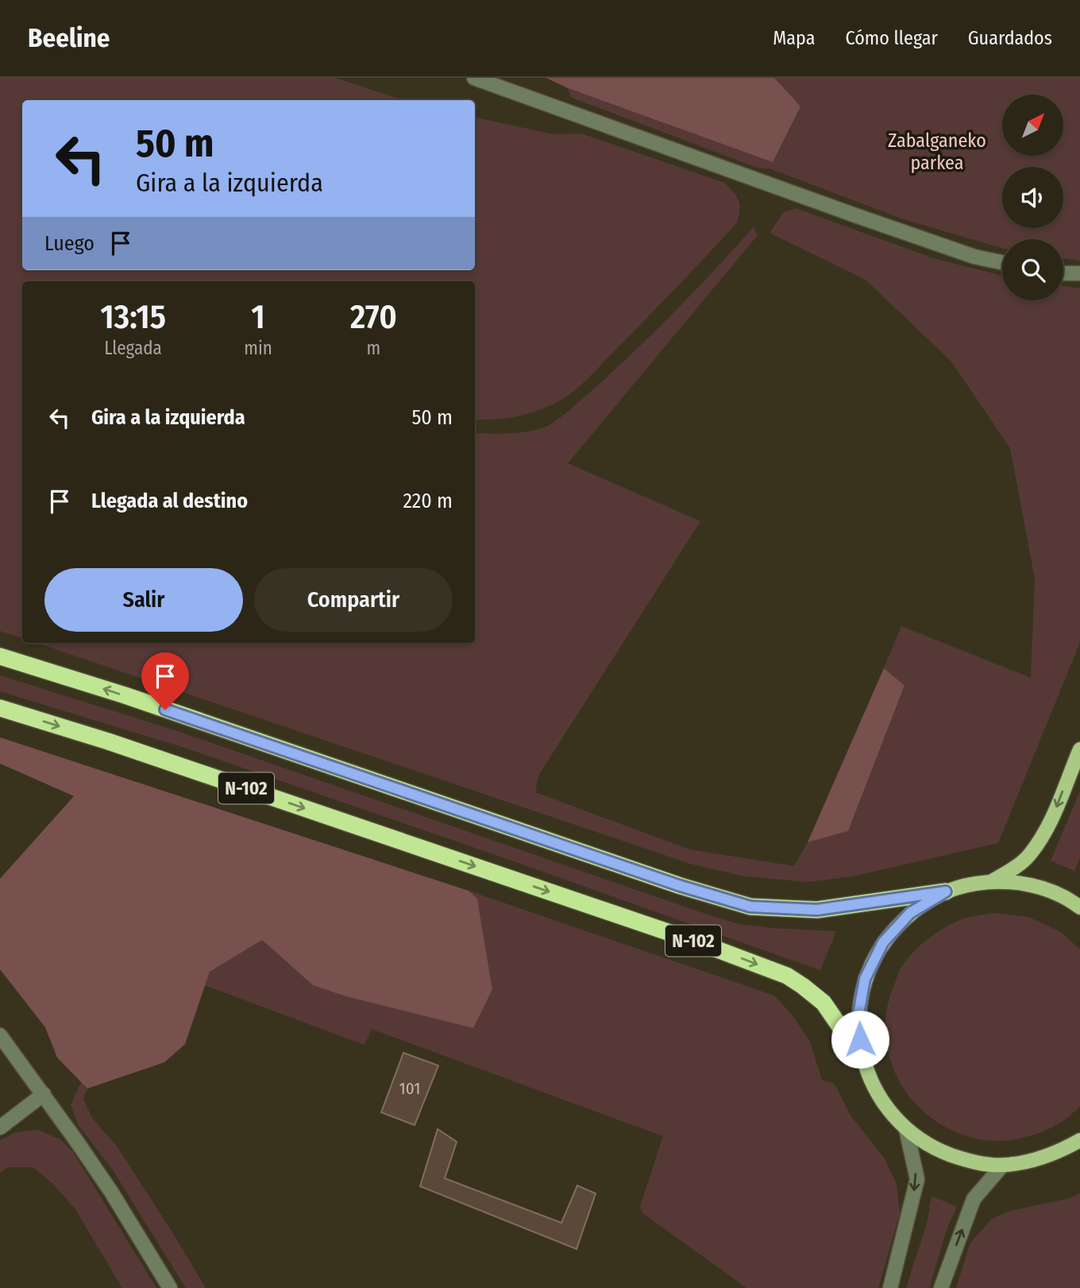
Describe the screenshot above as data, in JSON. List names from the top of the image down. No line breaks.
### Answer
{"streets":{"highway":["N-102"]},"parks":["Zabalganeko parkea"],"house_numbers":["101"],"north":"top right","page":{"header":"Beeline","nav":["Mapa","Cómo llegar","Guardados"],"turn":["50 m","Gira a la izquierda"],"then":"Luego","eta":["13:15","Llegada","1","min","270","m"],"list":[{"name":"Gira a la izquierda","value":"50 m"},{"name":"Llegada al destino","value":"220 m"}],"buttons":["Salir","Compartir"]}}
